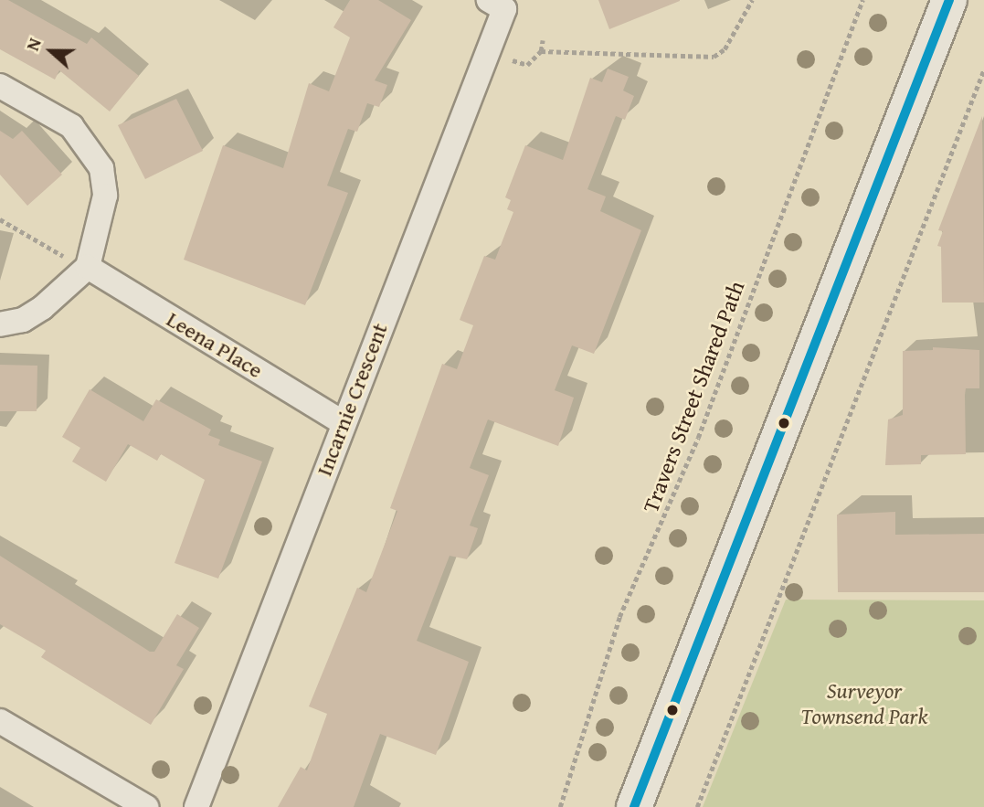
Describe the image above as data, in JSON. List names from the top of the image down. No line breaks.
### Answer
{"streets":{"street":["Leena Place","Incarnie Crescent"],"path":["Travers Street Shared Path"]},"crossings":[["Leena Place","Incarnie Crescent"]],"parks":["Surveyor Townsend Park"],"north":"left"}
